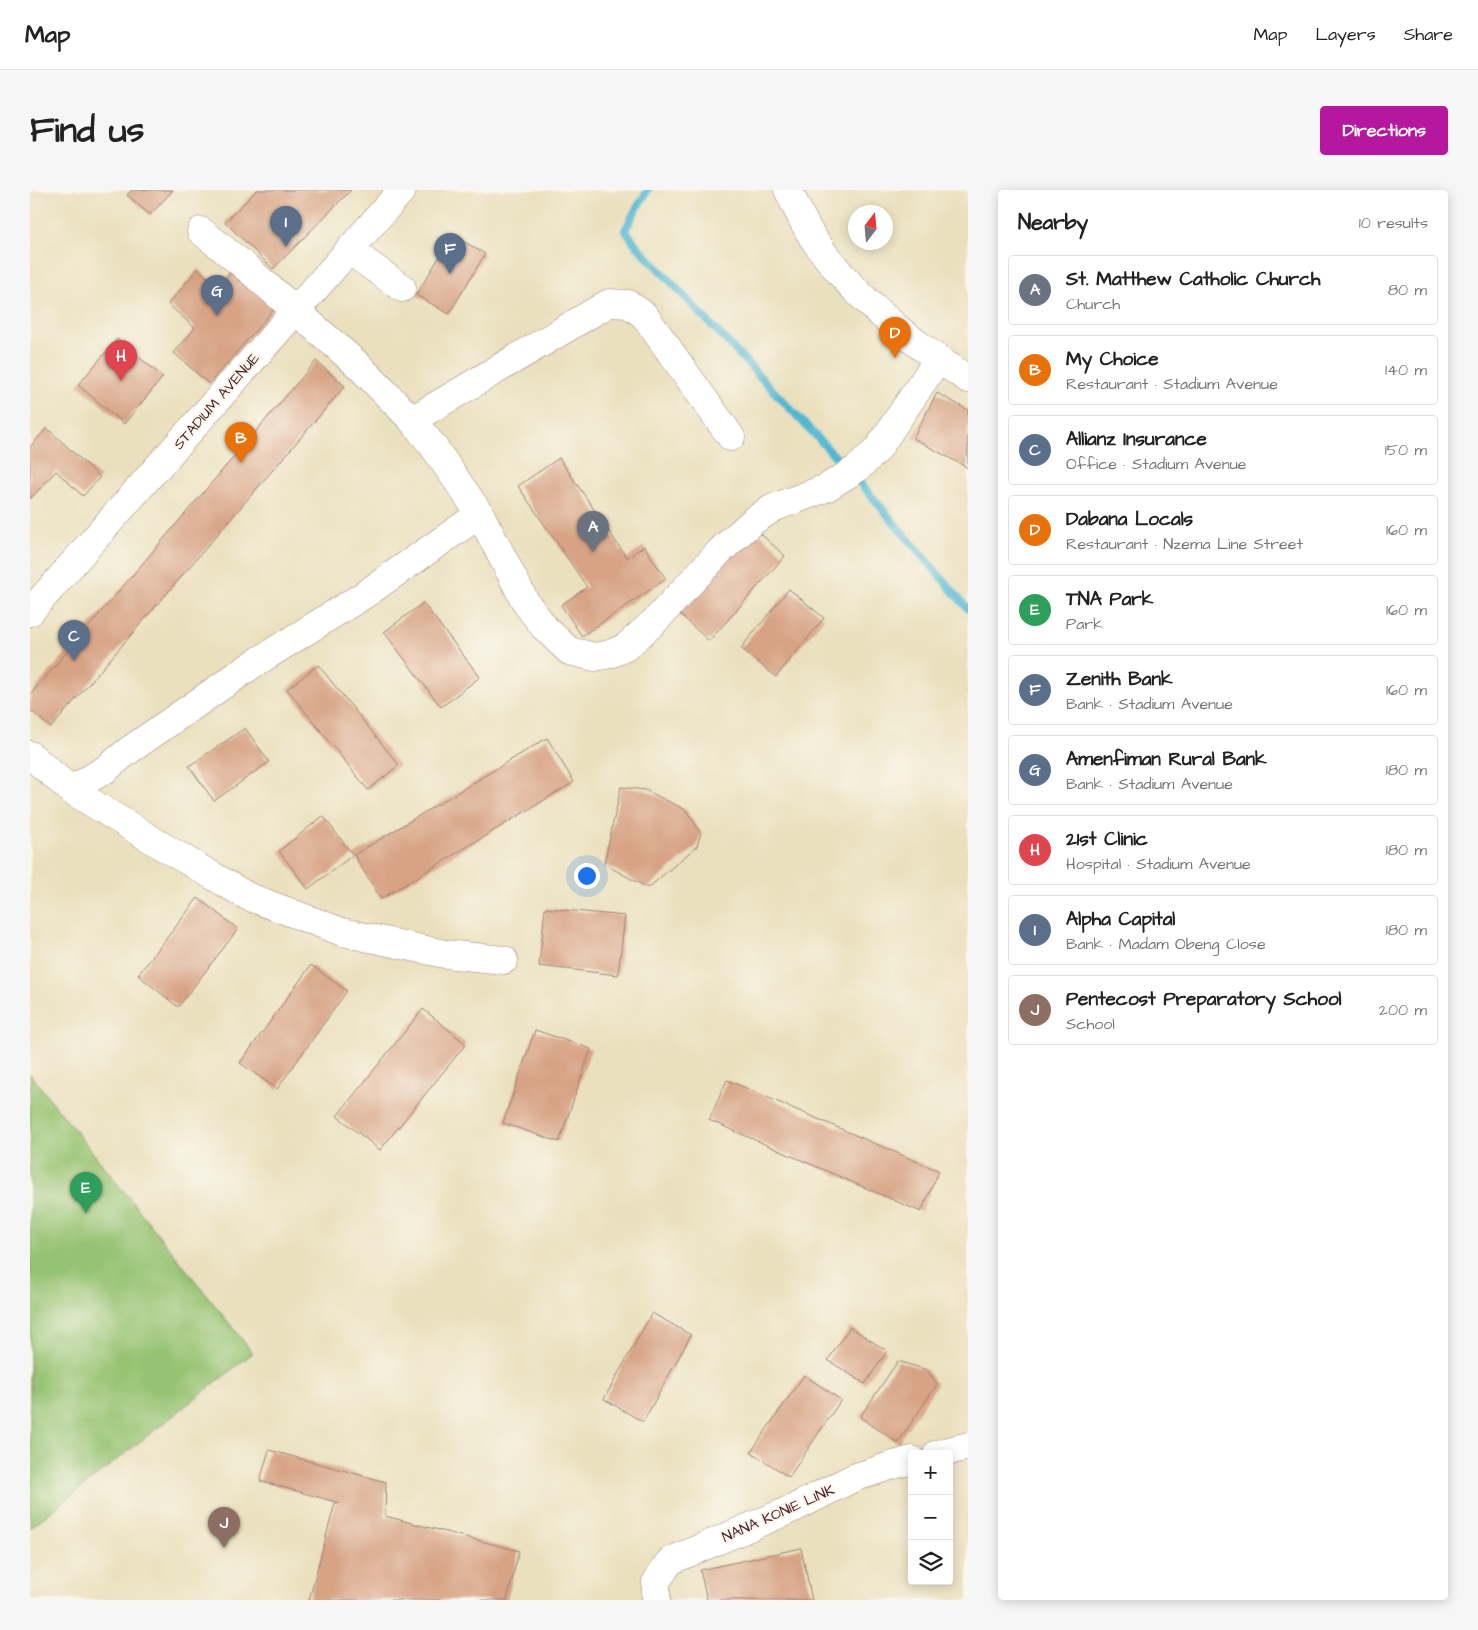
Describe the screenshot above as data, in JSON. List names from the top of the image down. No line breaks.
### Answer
{"streets":{"street":["STADIUM AVENUE","NANA KONIE LINK"]},"north":"top","page":{"header":"Map","nav":["Map","Layers","Share"],"title":"Find us","buttons":"Directions","heading":["Nearby","10 results"],"pins":["I","F","G","D","H","B","A","C","E","J"],"list":[{"mark":"A","name":"St. Matthew Catholic Church","note":"Church","value":"80 m"},{"mark":"B","name":"My Choice","note":"Restaurant · Stadium Avenue","value":"140 m"},{"mark":"C","name":"Allianz Insurance","note":"Office · Stadium Avenue","value":"150 m"},{"mark":"D","name":"Dabana Locals","note":"Restaurant · Nzema Line Street","value":"160 m"},{"mark":"E","name":"TNA Park","note":"Park","value":"160 m"},{"mark":"F","name":"Zenith Bank","note":"Bank · Stadium Avenue","value":"160 m"},{"mark":"G","name":"Amenfiman Rural Bank","note":"Bank · Stadium Avenue","value":"180 m"},{"mark":"H","name":"21st Clinic","note":"Hospital · Stadium Avenue","value":"180 m"},{"mark":"I","name":"Alpha Capital","note":"Bank · Madam Obeng Close","value":"180 m"},{"mark":"J","name":"Pentecost Preparatory School","note":"School","value":"200 m"}],"map_buttons":["+","−"]}}
